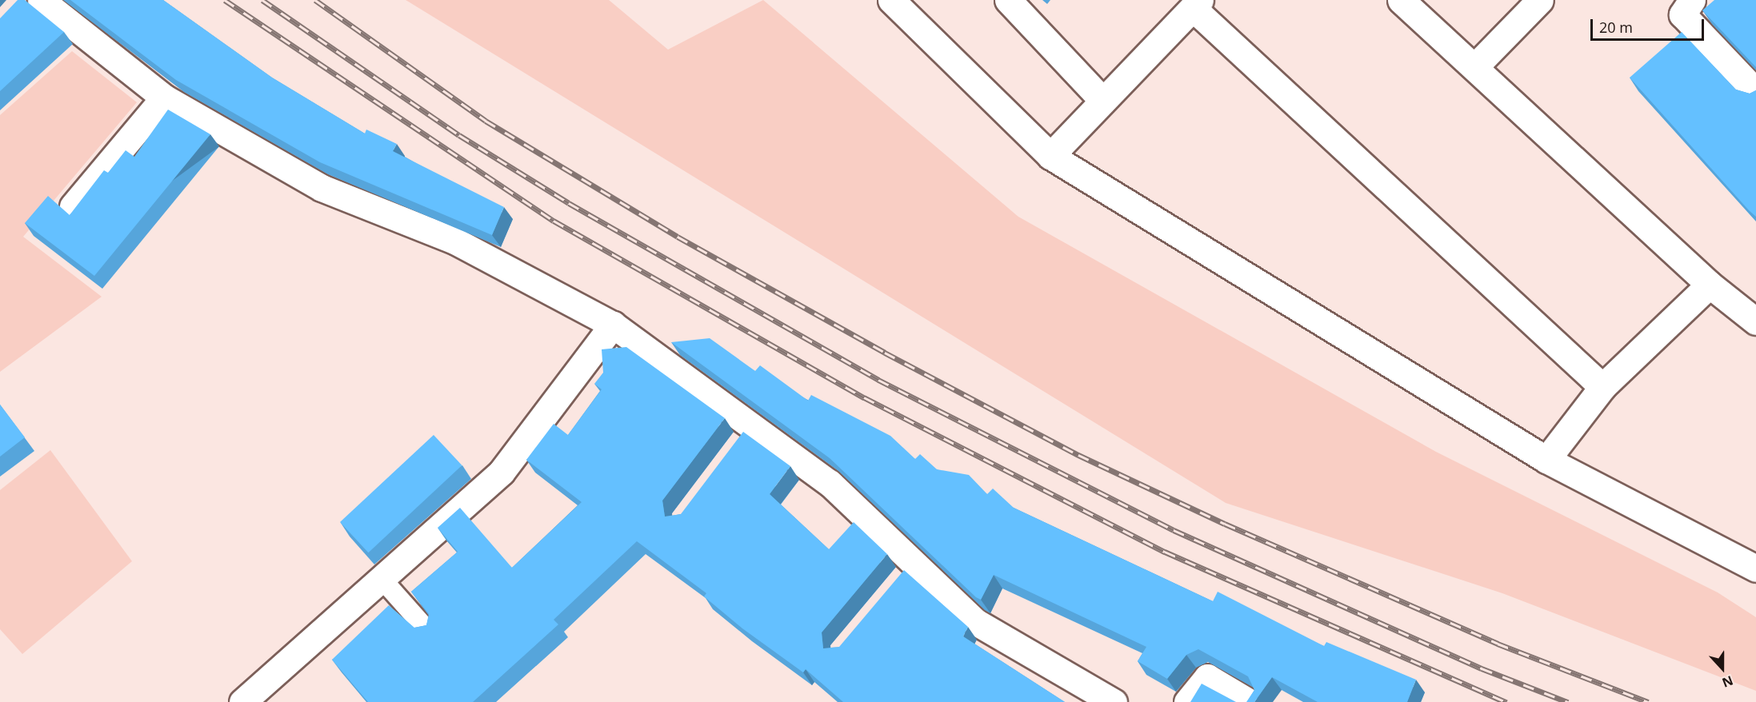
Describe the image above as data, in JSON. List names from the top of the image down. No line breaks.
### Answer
{"scale_bar":"20 m","north":"bottom"}
